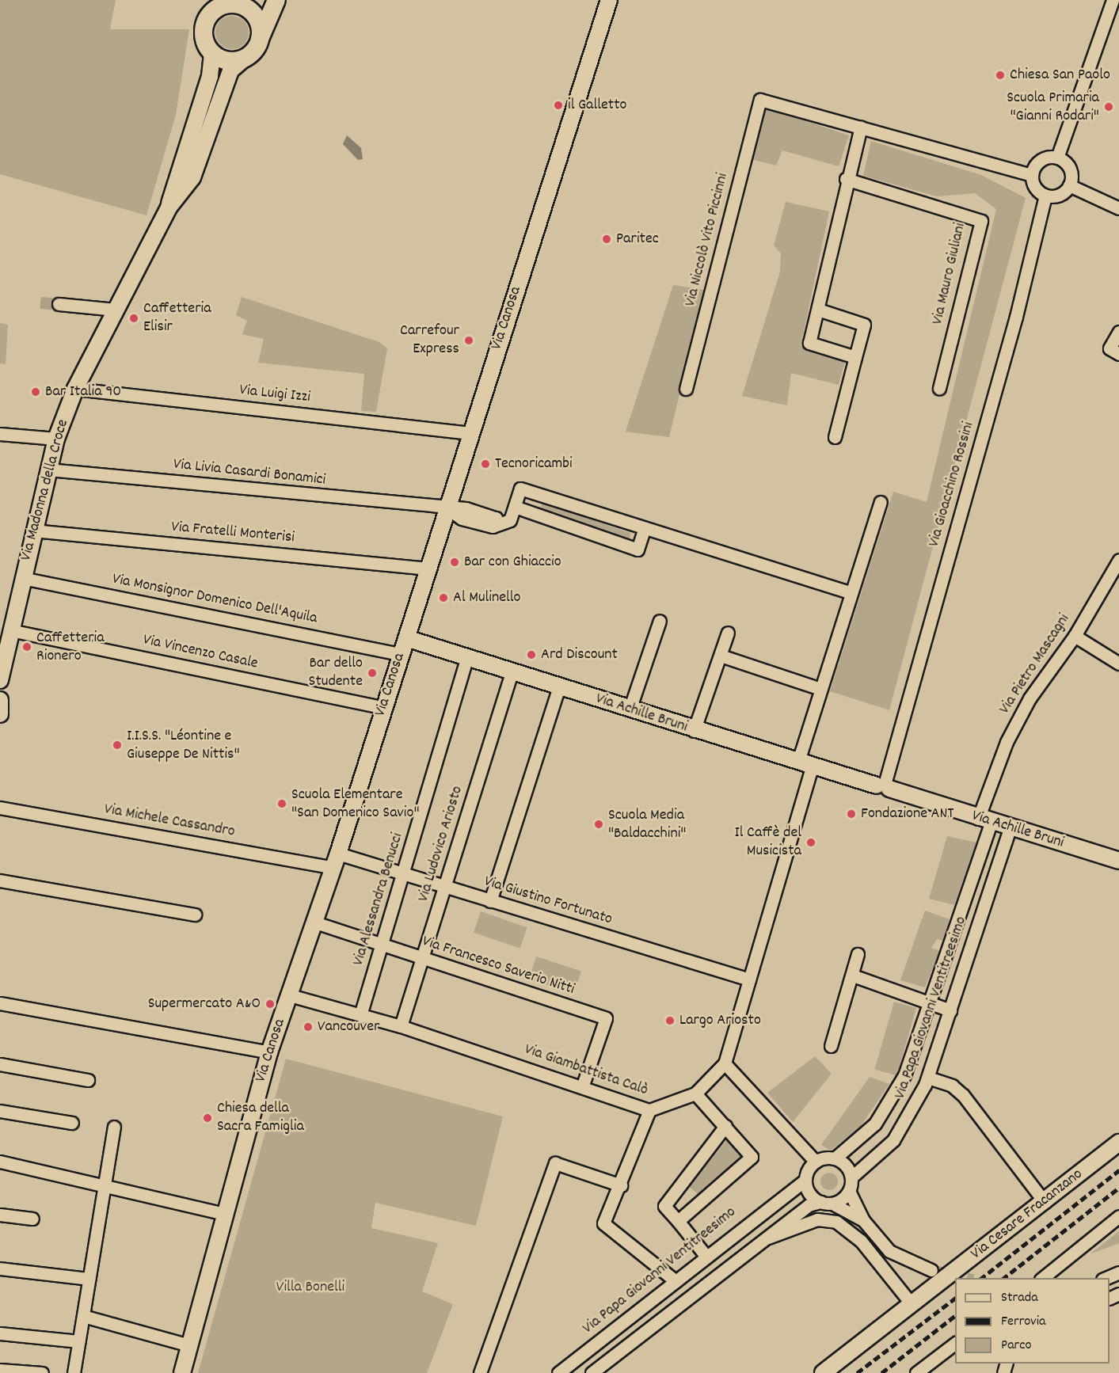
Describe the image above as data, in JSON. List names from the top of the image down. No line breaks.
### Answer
{"streets":{"street":["Via Niccolò Vito Piccinni","Via Mauro Giuliani","Via Canosa","Via Luigi Izzi","Via Livia Casardi Bonamici","Via Gioacchino Rossini","Via Madonna della Croce","Via Fratelli Monterisi","Via Monsignor Domenico Dell'Aquila","Via Vincenzo Casale","Via Pietro Mascagni","Via Achille Bruni","Via Michele Cassandro","Via Ludovico Ariosto","Via Alessandra Benucci","Via Giustino Fortunato","Via Francesco Saverio Nitti","Via Papa Giovanni Ventitreesimo","Via Giambattista Calò","Via Cesare Fracanzano"]},"crossings":[["Via Canosa","Via Luigi Izzi"],["Via Canosa","Via Livia Casardi Bonamici"],["Via Canosa","Via Fratelli Monterisi"],["Via Canosa","Via Monsignor Domenico Dell'Aquila"],["Via Canosa","Via Vincenzo Casale"],["Via Canosa","Via Achille Bruni"],["Via Canosa","Via Michele Cassandro"],["Via Canosa","Via Giustino Fortunato"],["Via Canosa","Via Francesco Saverio Nitti"],["Via Canosa","Via Giambattista Calò"],["Via Luigi Izzi","Via Madonna della Croce"],["Via Livia Casardi Bonamici","Via Madonna della Croce"],["Via Gioacchino Rossini","Via Achille Bruni"],["Via Madonna della Croce","Via Fratelli Monterisi"],["Via Madonna della Croce","Via Monsignor Domenico Dell'Aquila"],["Via Madonna della Croce","Via Vincenzo Casale"],["Via Pietro Mascagni","Via Achille Bruni"],["Via Pietro Mascagni","Via Papa Giovanni Ventitreesimo"],["Via Achille Bruni","Via Ludovico Ariosto"],["Via Achille Bruni","Via Alessandra Benucci"],["Via Achille Bruni","Via Papa Giovanni Ventitreesimo"],["Via Achille Bruni","Via Giambattista Calò"],["Via Michele Cassandro","Via Giustino Fortunato"],["Via Ludovico Ariosto","Via Giustino Fortunato"],["Via Ludovico Ariosto","Via Francesco Saverio Nitti"],["Via Ludovico Ariosto","Via Giambattista Calò"],["Via Alessandra Benucci","Via Giustino Fortunato"],["Via Alessandra Benucci","Via Francesco Saverio Nitti"],["Via Alessandra Benucci","Via Giambattista Calò"],["Via Giustino Fortunato","Via Giambattista Calò"],["Via Francesco Saverio Nitti","Via Giambattista Calò"]],"parks":["Villa Bonelli"],"places":["Chiesa San Paolo","il Galletto","Scuola Primaria \"Gianni Rodari\"","Paritec","Caffetteria Elisir","Carrefour Express","Bar Italia 90","Tecnoricambi","Bar con Ghiaccio","Al Mulinello","Caffetteria Rionero","Ard Discount","Bar dello Studente","I.I.S.S. \"Léontine e Giuseppe De Nittis\"","Scuola Elementare \"San Domenico Savio\"","Fondazione ANT","Scuola Media \"Baldacchini\"","Il Caffè del Musicista","Supermercato A&O","Largo Ariosto","Vancouver","Chiesa della Sacra Famiglia"],"legend":["Strada","Ferrovia","Parco"]}
